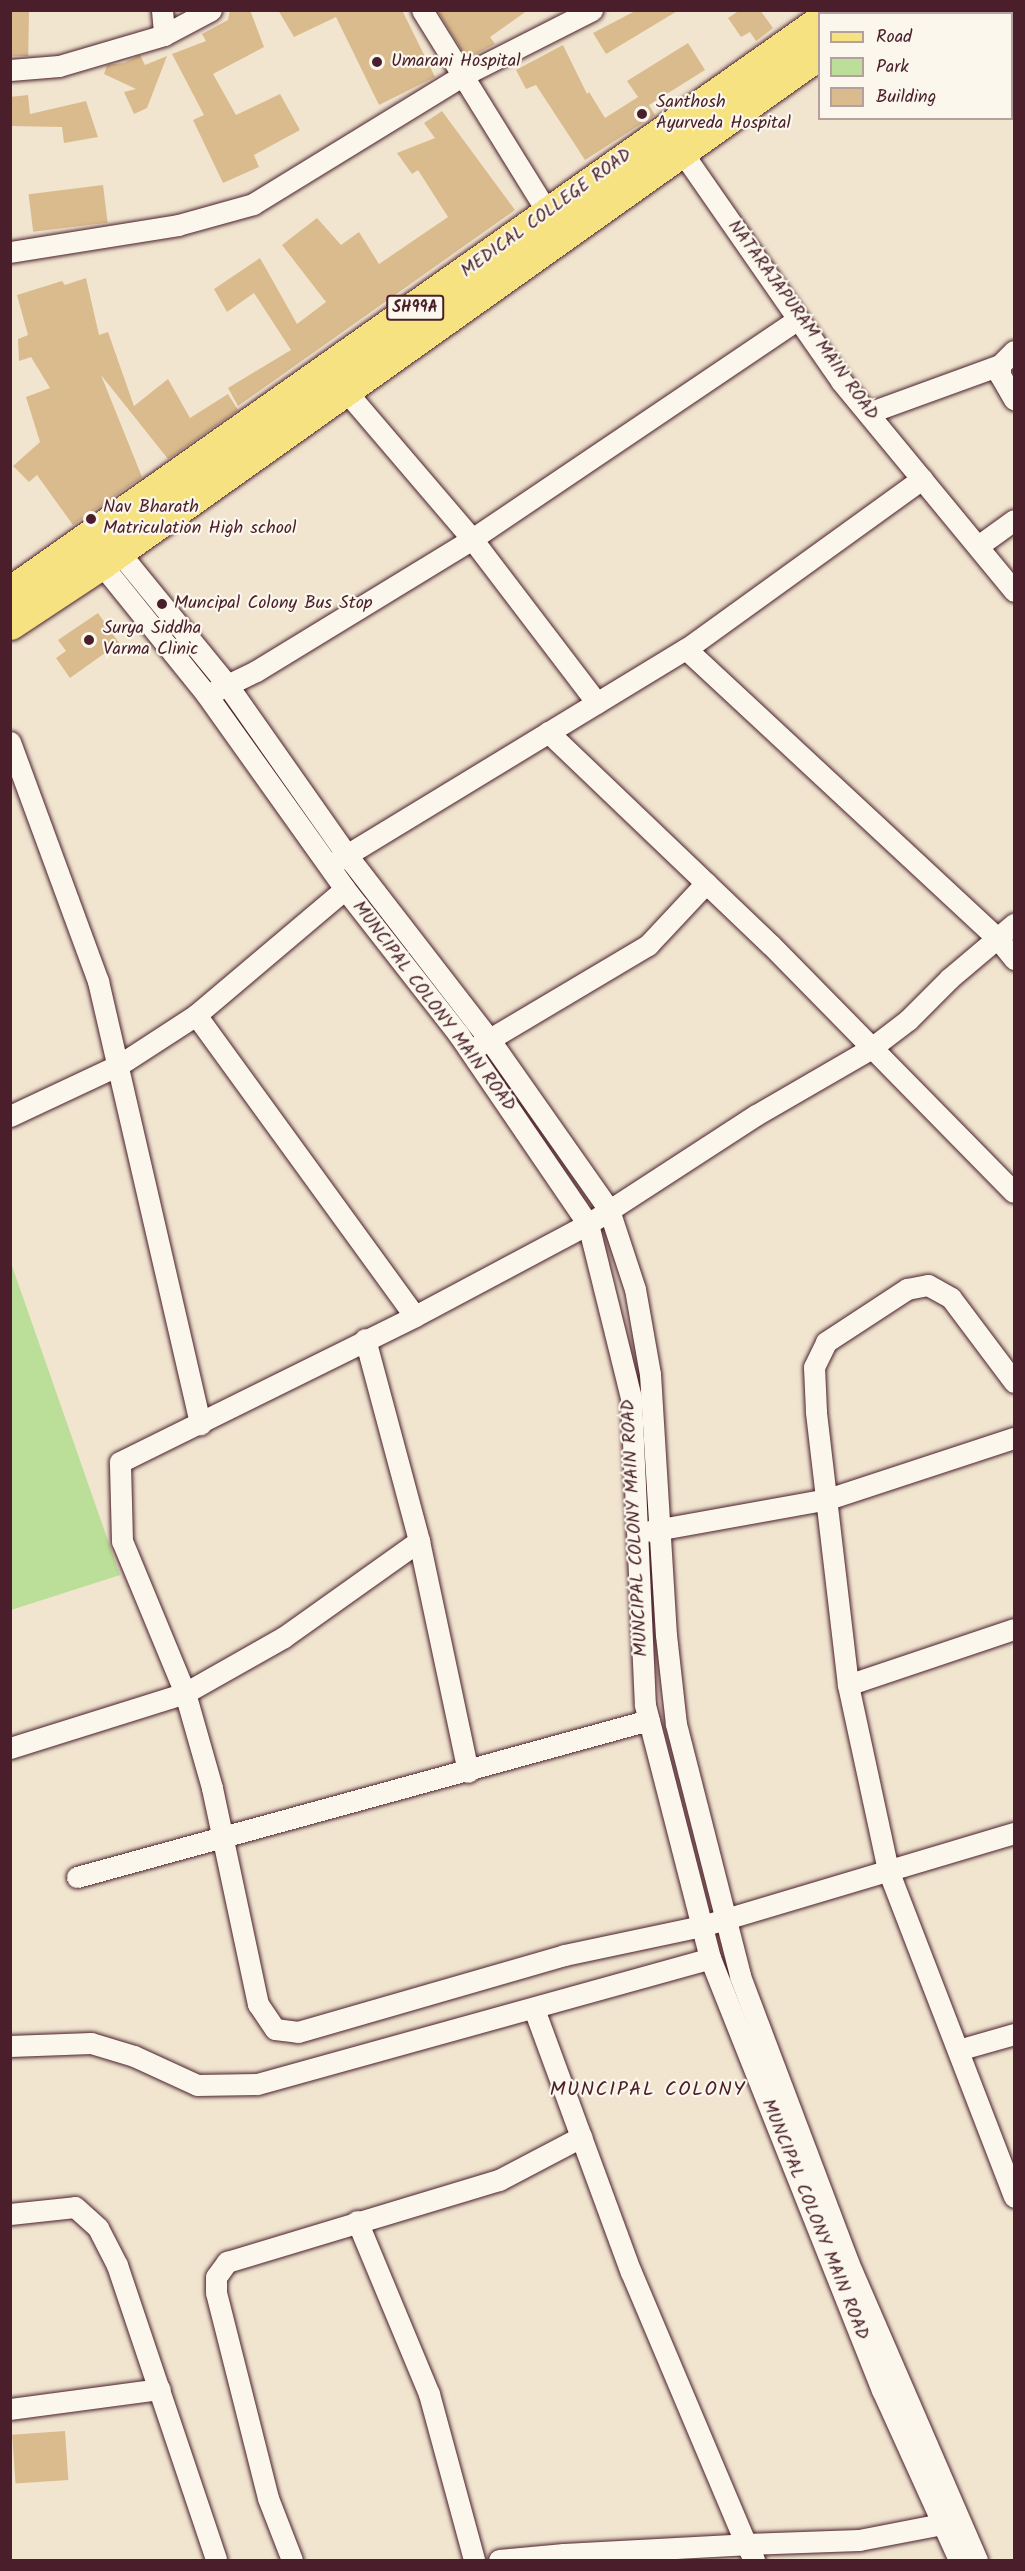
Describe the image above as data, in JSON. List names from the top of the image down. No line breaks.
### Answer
{"streets":{"main road":["MEDICAL COLLEGE ROAD","SH99A"],"street":["NATARAJAPURAM MAIN ROAD","MUNCIPAL COLONY MAIN ROAD"]},"crossings":[["MEDICAL COLLEGE ROAD","NATARAJAPURAM MAIN ROAD"],["MEDICAL COLLEGE ROAD","MUNCIPAL COLONY MAIN ROAD"]],"districts":["MUNCIPAL COLONY"],"places":["Umarani Hospital","Santhosh Ayurveda Hospital","Nav Bharath Matriculation High school","Muncipal Colony Bus Stop","Surya Siddha Varma Clinic"],"legend":["Road","Park","Building"]}
